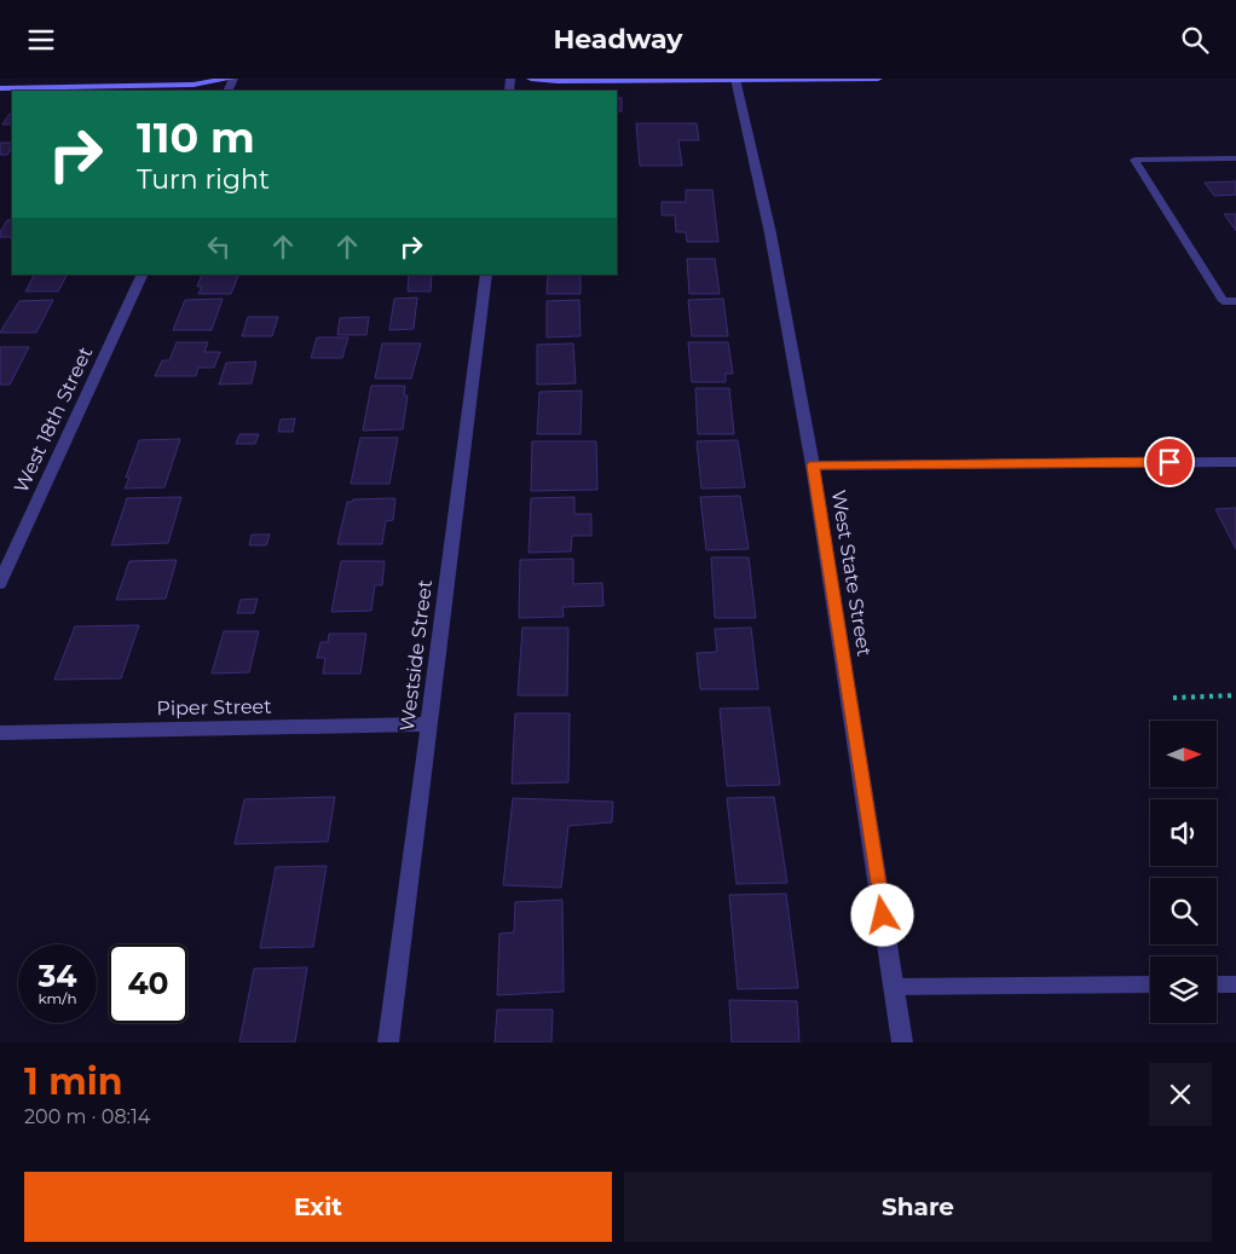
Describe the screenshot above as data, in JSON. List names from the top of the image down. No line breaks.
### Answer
{"streets":{"street":["West 18th Street","West State Street","Westside Street","Piper Street"]},"crossings":[["Westside Street","Piper Street"]],"north":"right","page":{"header":"Headway","turn":["110 m","Turn right"],"speed":"34 km/h","limit":"40","heading":["1 min","200 m · 08:14"],"buttons":["Exit","Share"]}}
